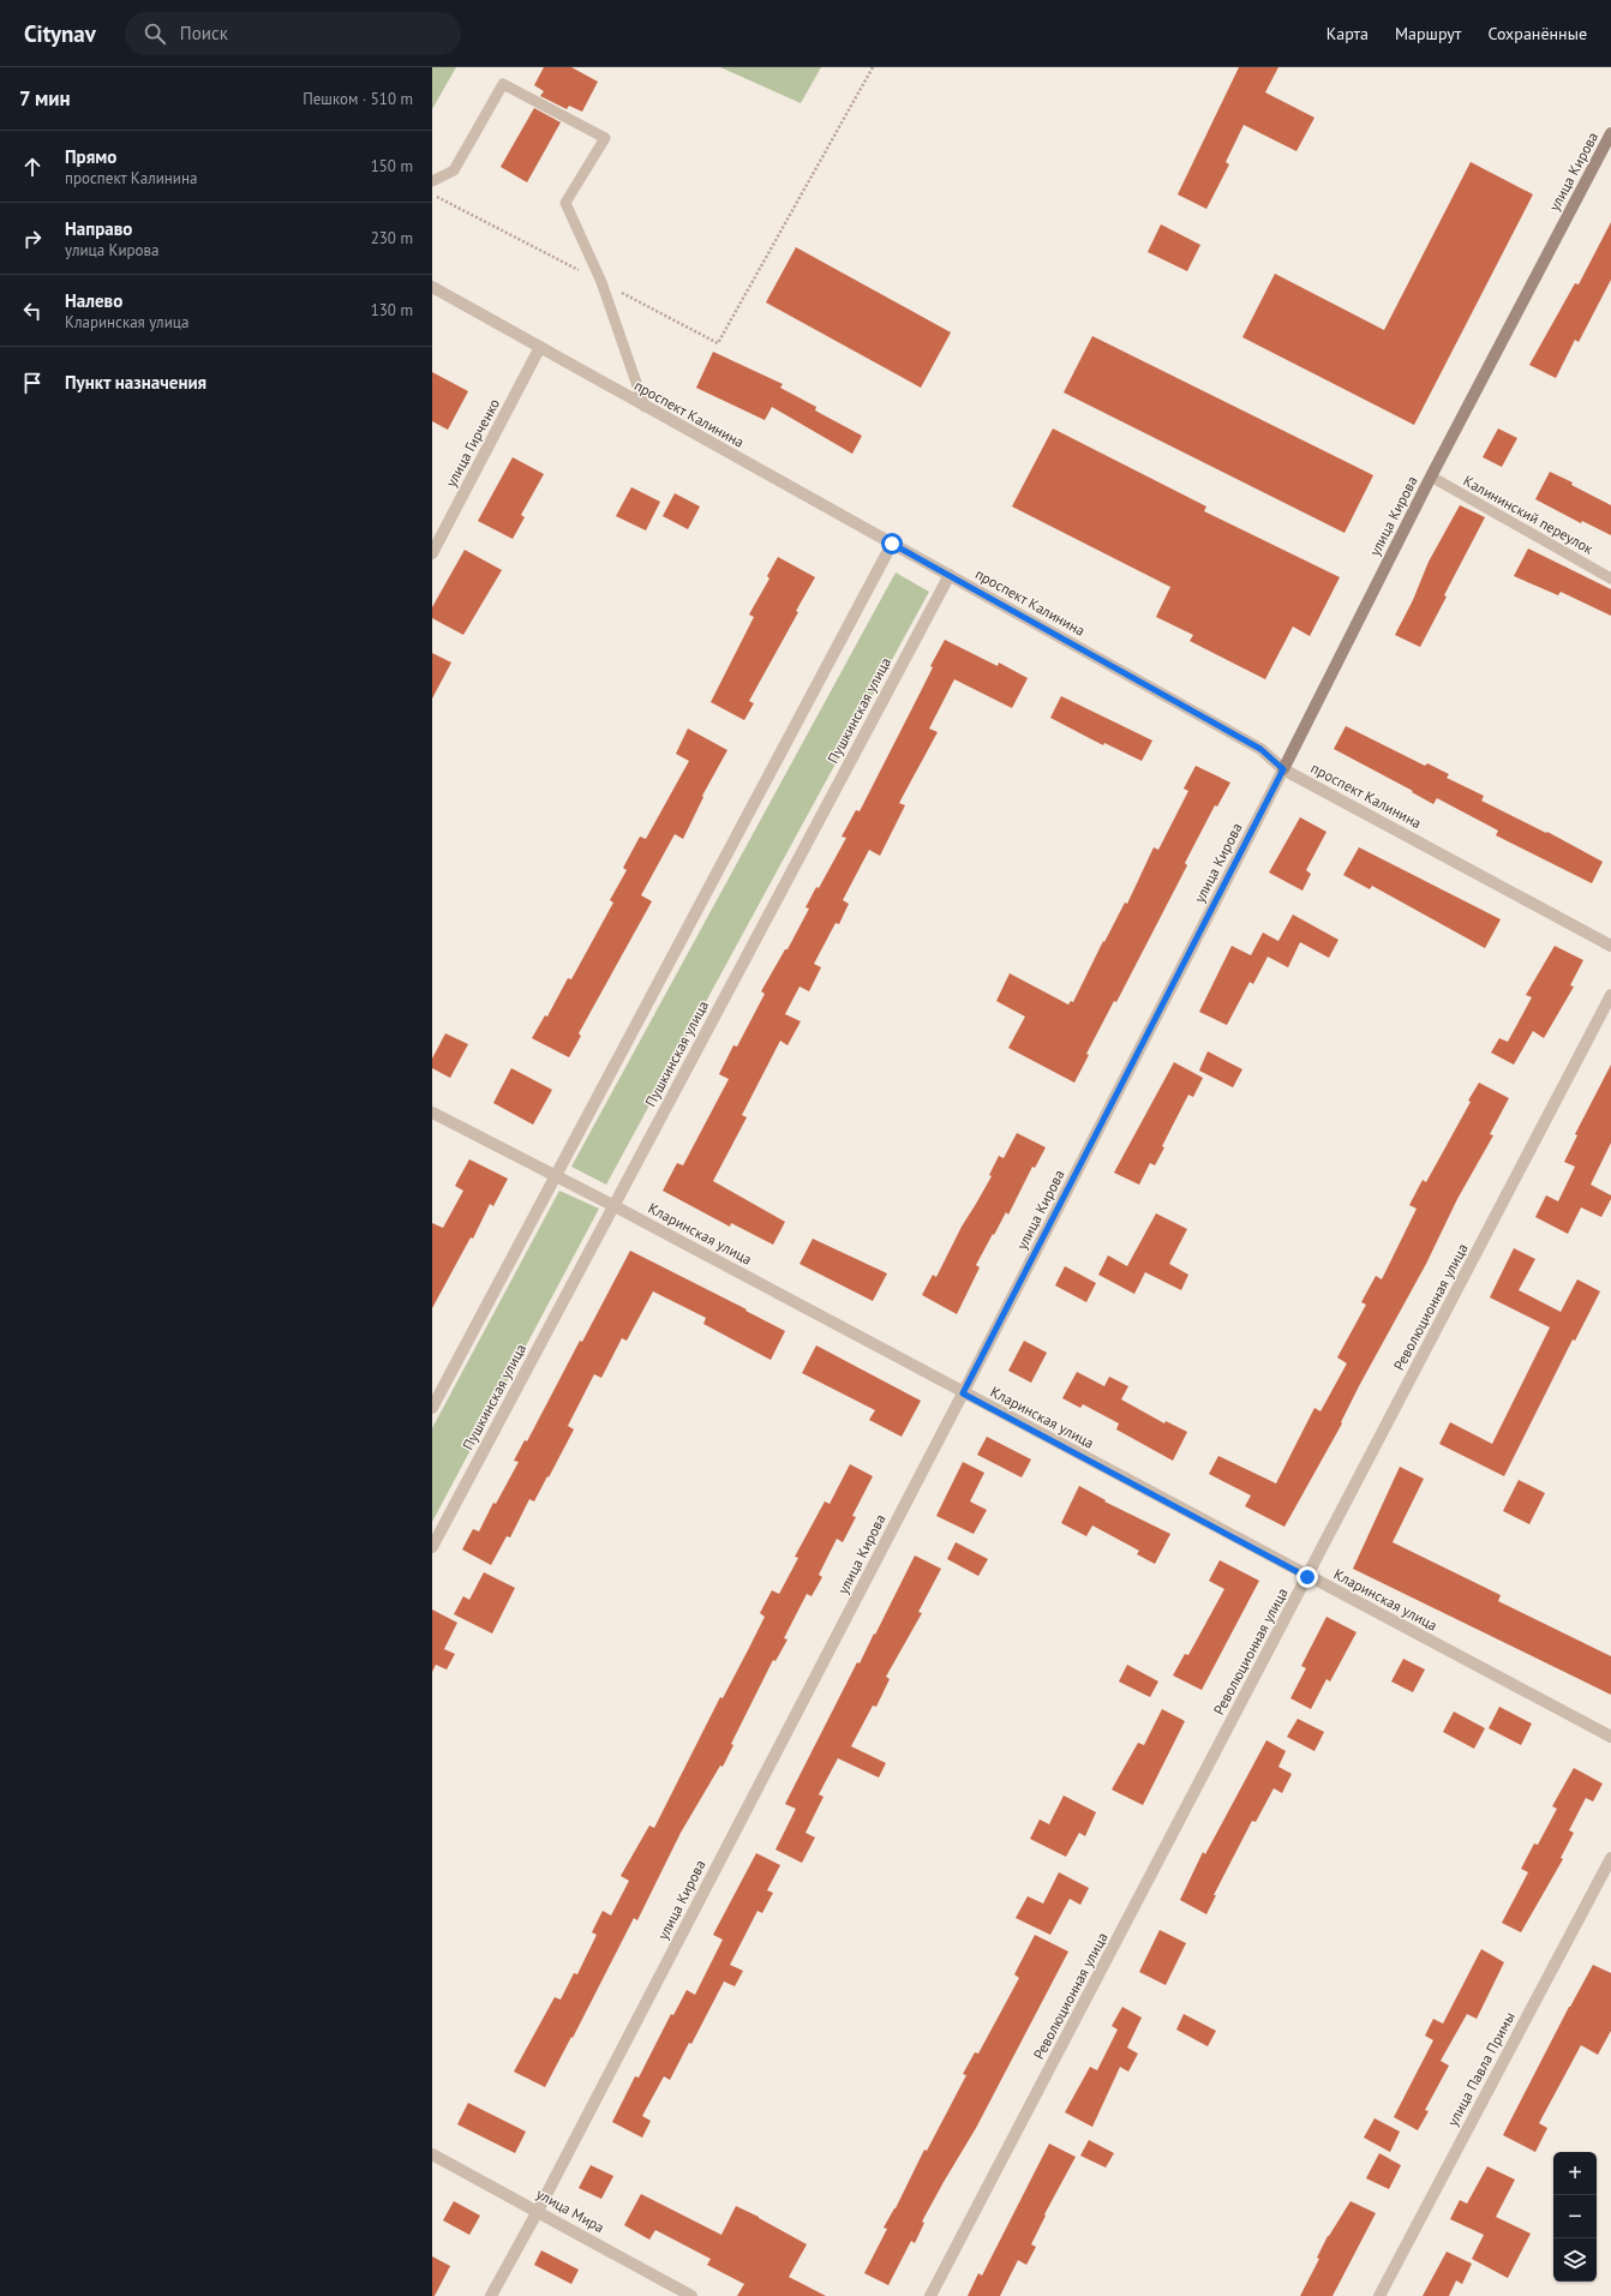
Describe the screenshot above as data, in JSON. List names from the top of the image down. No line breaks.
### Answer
{"streets":{"main road":["улица Кирова"],"street":["проспект Калинина","улица Гирченко","Пушкинская улица","Кларинская улица","Революционная улица","улица Павла Примы","улица Мира"],"lane":["Калининский переулок"]},"crossings":[["улица Кирова","проспект Калинина"],["улица Кирова","Калининский переулок"],["улица Кирова","Кларинская улица"],["улица Кирова","улица Мира"],["проспект Калинина","улица Гирченко"],["проспект Калинина","Пушкинская улица"],["Пушкинская улица","Кларинская улица"],["Кларинская улица","Революционная улица"]],"page":{"header":"Citynav","search":"Поиск","nav":["Карта","Маршрут","Сохранённые"],"heading":["7 мин","Пешком · 510 m"],"list":[["Прямо","проспект Калинина","150 m"],["Направо","улица Кирова","230 m"],["Налево","Кларинская улица","130 m"],"Пункт назначения"],"map_buttons":["+","−"]}}
